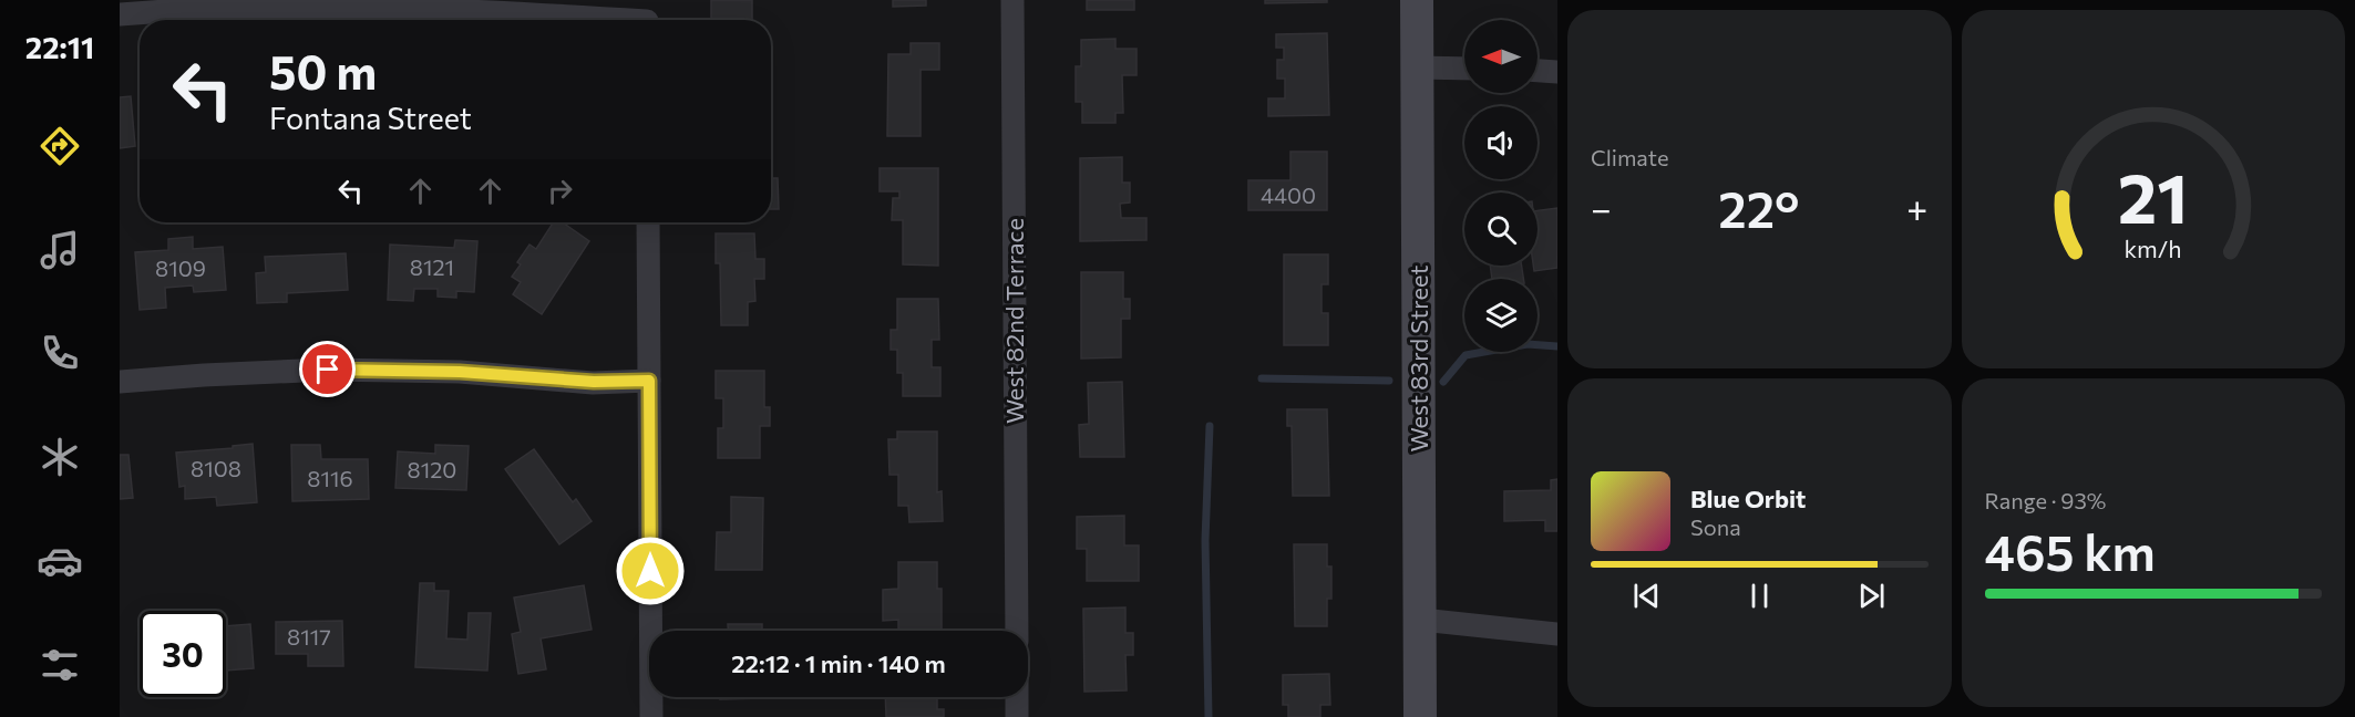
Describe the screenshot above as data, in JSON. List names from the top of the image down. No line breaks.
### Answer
{"streets":{"street":["West 82nd Terrace","West 83rd Street"]},"house_numbers":["4400","8121","8109","8108","8120","8116","8117"],"north":"left","page":{"tabs":"22:11","tile":["Climate",["Range · 93%","465 km"]],"turn":["50 m","Fontana Street"],"heat":["−","22°","+"],"song":["Blue Orbit","Sona"],"limit":"30","trip":"22:12 · 1 min · 140 m","gauge":["21","km/h"]}}
